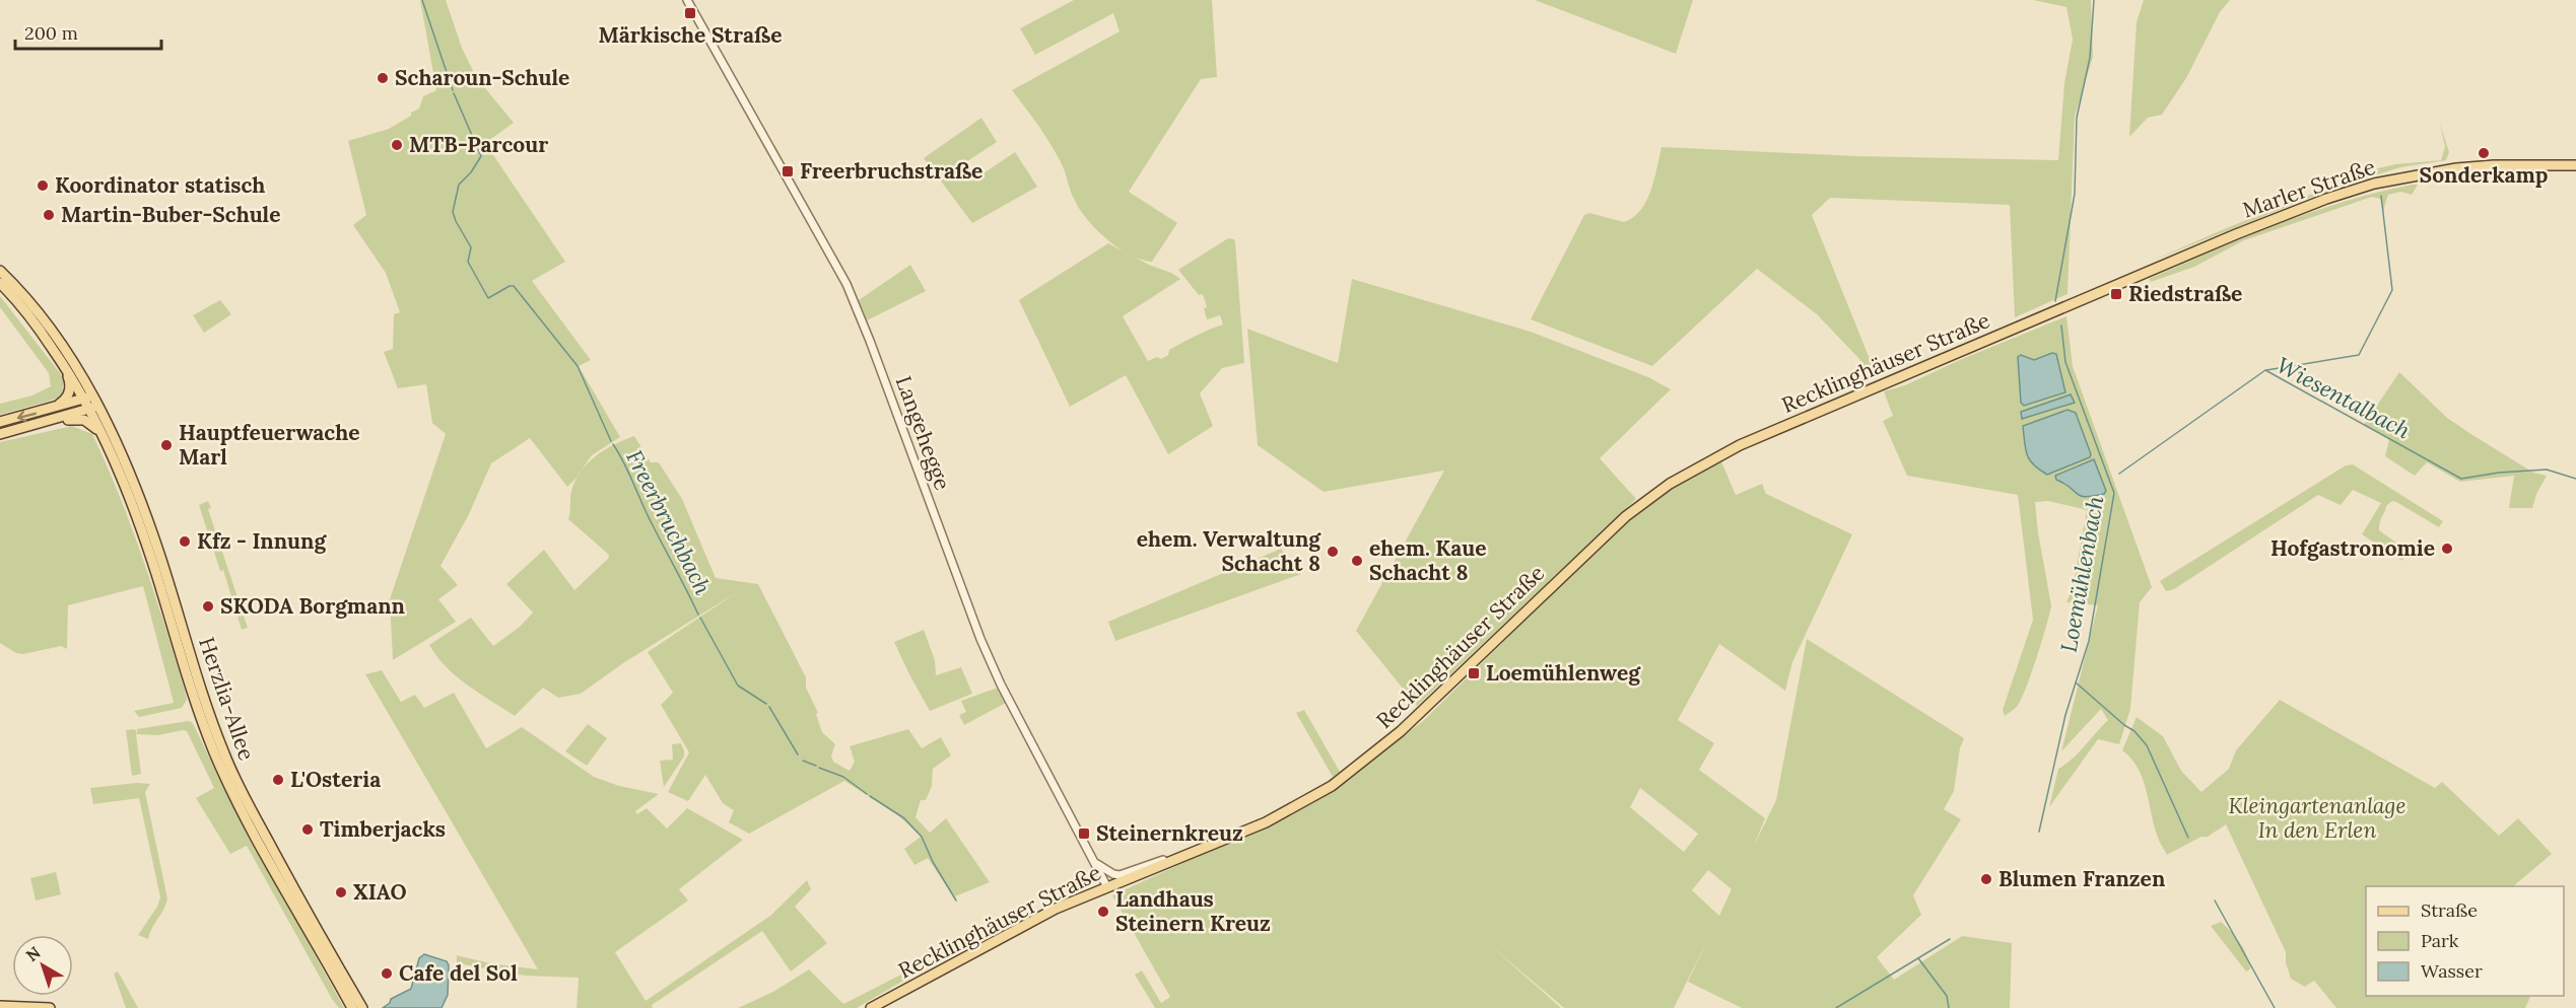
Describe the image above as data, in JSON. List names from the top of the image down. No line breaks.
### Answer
{"streets":{"main road":["Marler Straße","Recklinghäuser Straße","Herzlia-Allee"],"street":["Langehegge"]},"crossings":[["Marler Straße","Recklinghäuser Straße"],["Recklinghäuser Straße","Langehegge"]],"water":["Wiesentalbach","Freerbruchbach","Loemühlenbach"],"parks":["Kleingartenanlage In den Erlen"],"places":{"transit":["Märkische Straße","Freerbruchstraße","Riedstraße","Loemühlenweg","Steinernkreuz"],"other":["Scharoun-Schule","MTB-Parcour","Sonderkamp","Koordinator statisch","Martin-Buber-Schule","Hauptfeuerwache Marl","Kfz - Innung","Hofgastronomie","ehem. Verwaltung Schacht 8","ehem. Kaue Schacht 8","SKODA Borgmann","L'Osteria","Timberjacks","Blumen Franzen","XIAO","Landhaus Steinern Kreuz","Cafe del Sol"]},"legend":["Straße","Park","Wasser"],"scale_bar":"200 m","north":"top left"}
